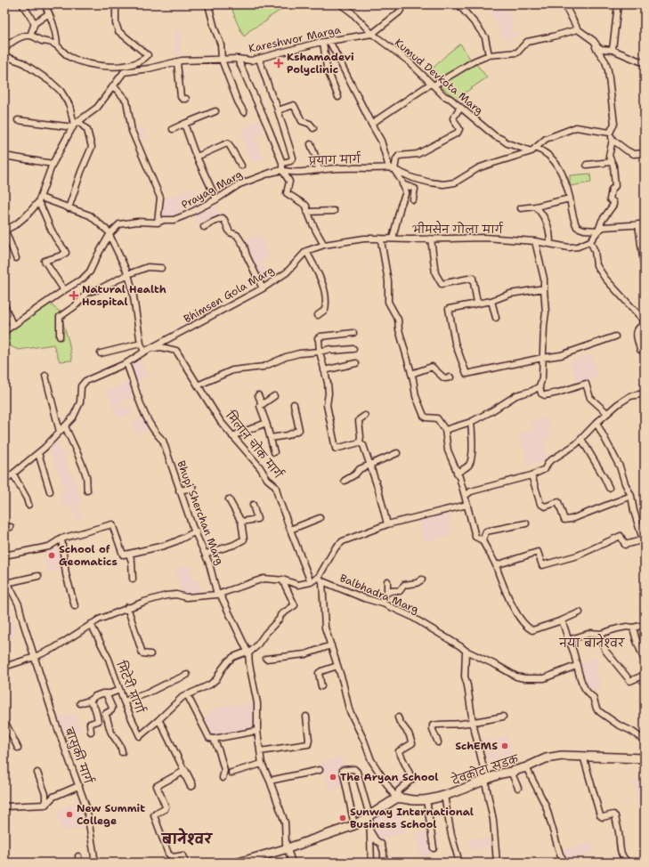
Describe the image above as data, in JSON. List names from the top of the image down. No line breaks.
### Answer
{"streets":{"main road":["देवकोटा सडक"],"street":["Kareshwor Marga","Kumud Devkota Marg","प्रयाग मार्ग","Prayag Marg","भीमसेन गोला मार्ग","Bhimsen Gola Marg","मिलान चोक मार्ग","Bhupi Sherchan Marg","Balbhadra Marg","मिटेरी मार्गा","बासुकी मार्ग"]},"crossings":[["Kareshwor Marga","Kumud Devkota Marg"],["प्रयाग मार्ग","Prayag Marg"],["भीमसेन गोला मार्ग","Bhimsen Gola Marg"],["Bhimsen Gola Marg","मिलान चोक मार्ग"],["Bhimsen Gola Marg","Bhupi Sherchan Marg"]],"districts":["नया बानेश्वर","बानेश्वर"],"places":{"health":["Kshamadevi Polyclinic","Natural Health Hospital"],"other":["School of Geomatics","SchEMS","The Aryan School","New Summit College","Sunway International Business School"]}}
